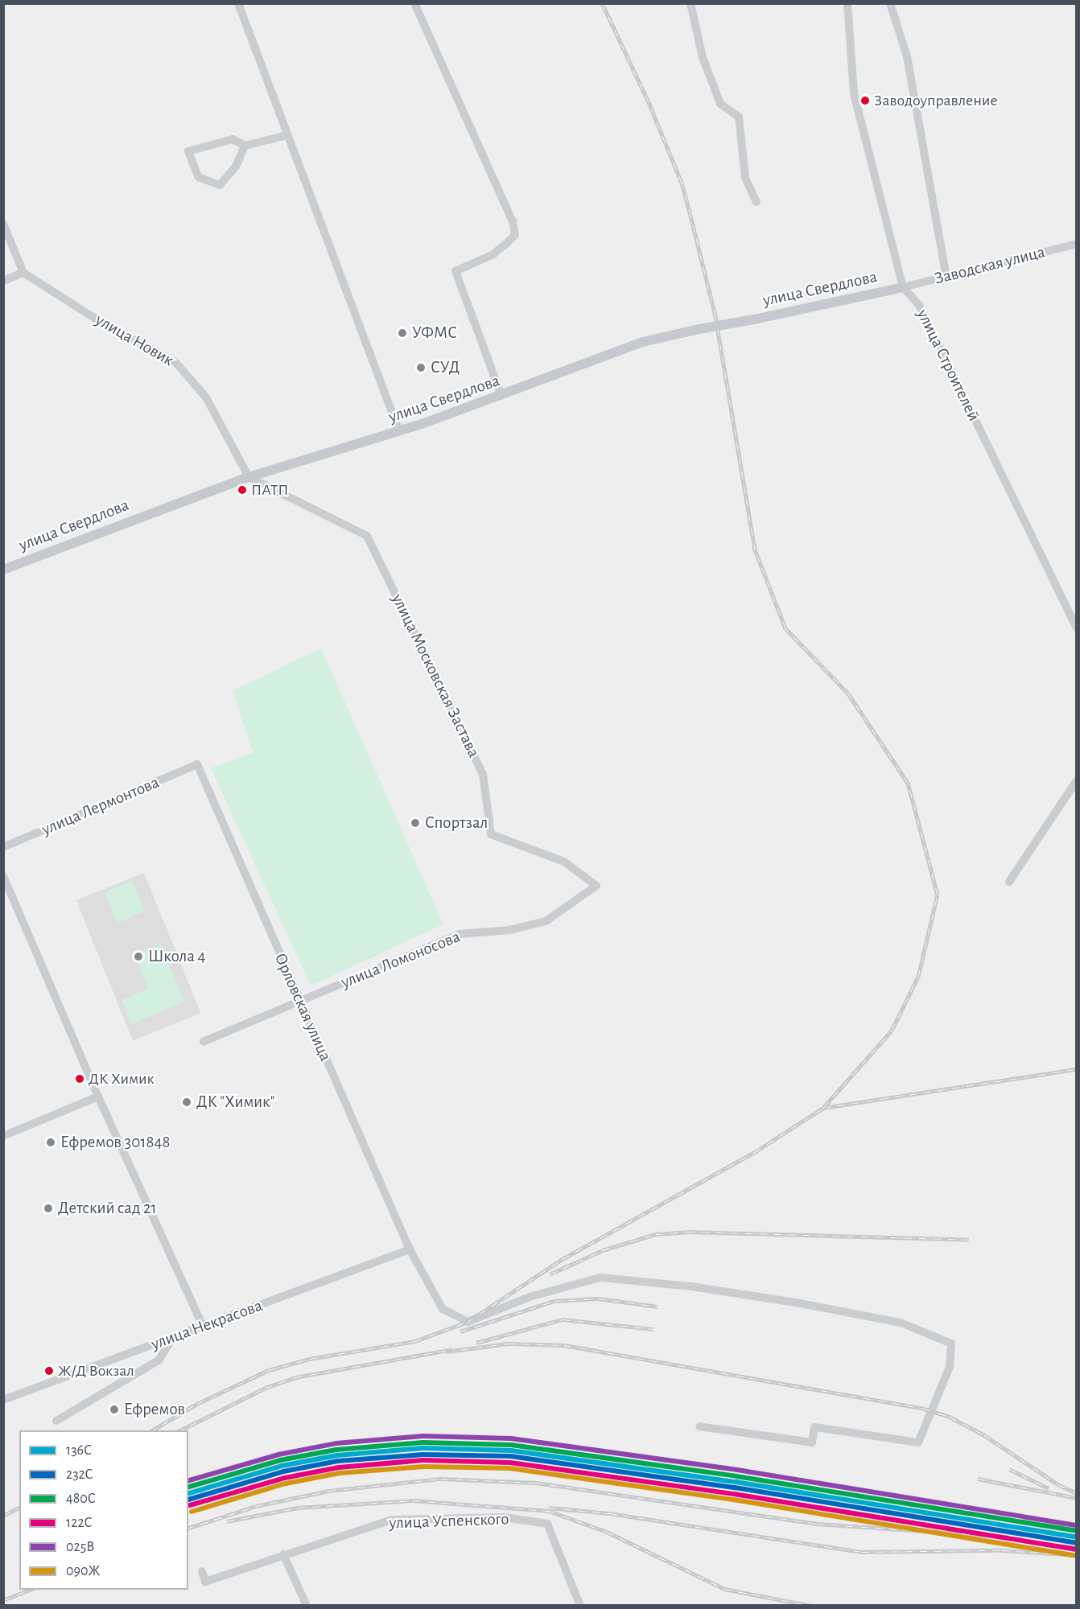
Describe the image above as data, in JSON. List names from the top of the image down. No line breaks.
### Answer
{"streets":{"main road":["улица Свердлова"],"street":["Заводская улица","улица Новик","улица Строителей","улица Московская Застава","улица Лермонтова","улица Ломоносова","Орловская улица","улица Некрасова","улица Успенского"]},"crossings":[["Заводская улица","улица Свердлова"],["Заводская улица","улица Строителей"],["улица Свердлова","улица Новик"],["улица Свердлова","улица Строителей"],["улица Свердлова","улица Московская Застава"],["улица Новик","улица Московская Застава"],["улица Московская Застава","улица Ломоносова"],["улица Лермонтова","Орловская улица"],["улица Ломоносова","Орловская улица"],["Орловская улица","улица Некрасова"]],"places":["Заводоуправление","УФМС","СУД","ПАТП","Спортзал","Школа 4","ДК Химик","ДК \"Химик\"","Ефремов 301848","Детский сад 21","Ж/Д Вокзал","Ефремов"],"lines":["transit line 025В","transit line 480С","transit line 136С","transit line 232C","transit line 122С","transit line 090Ж"],"legend":["136С","232C","480С","122С","025В","090Ж"]}
